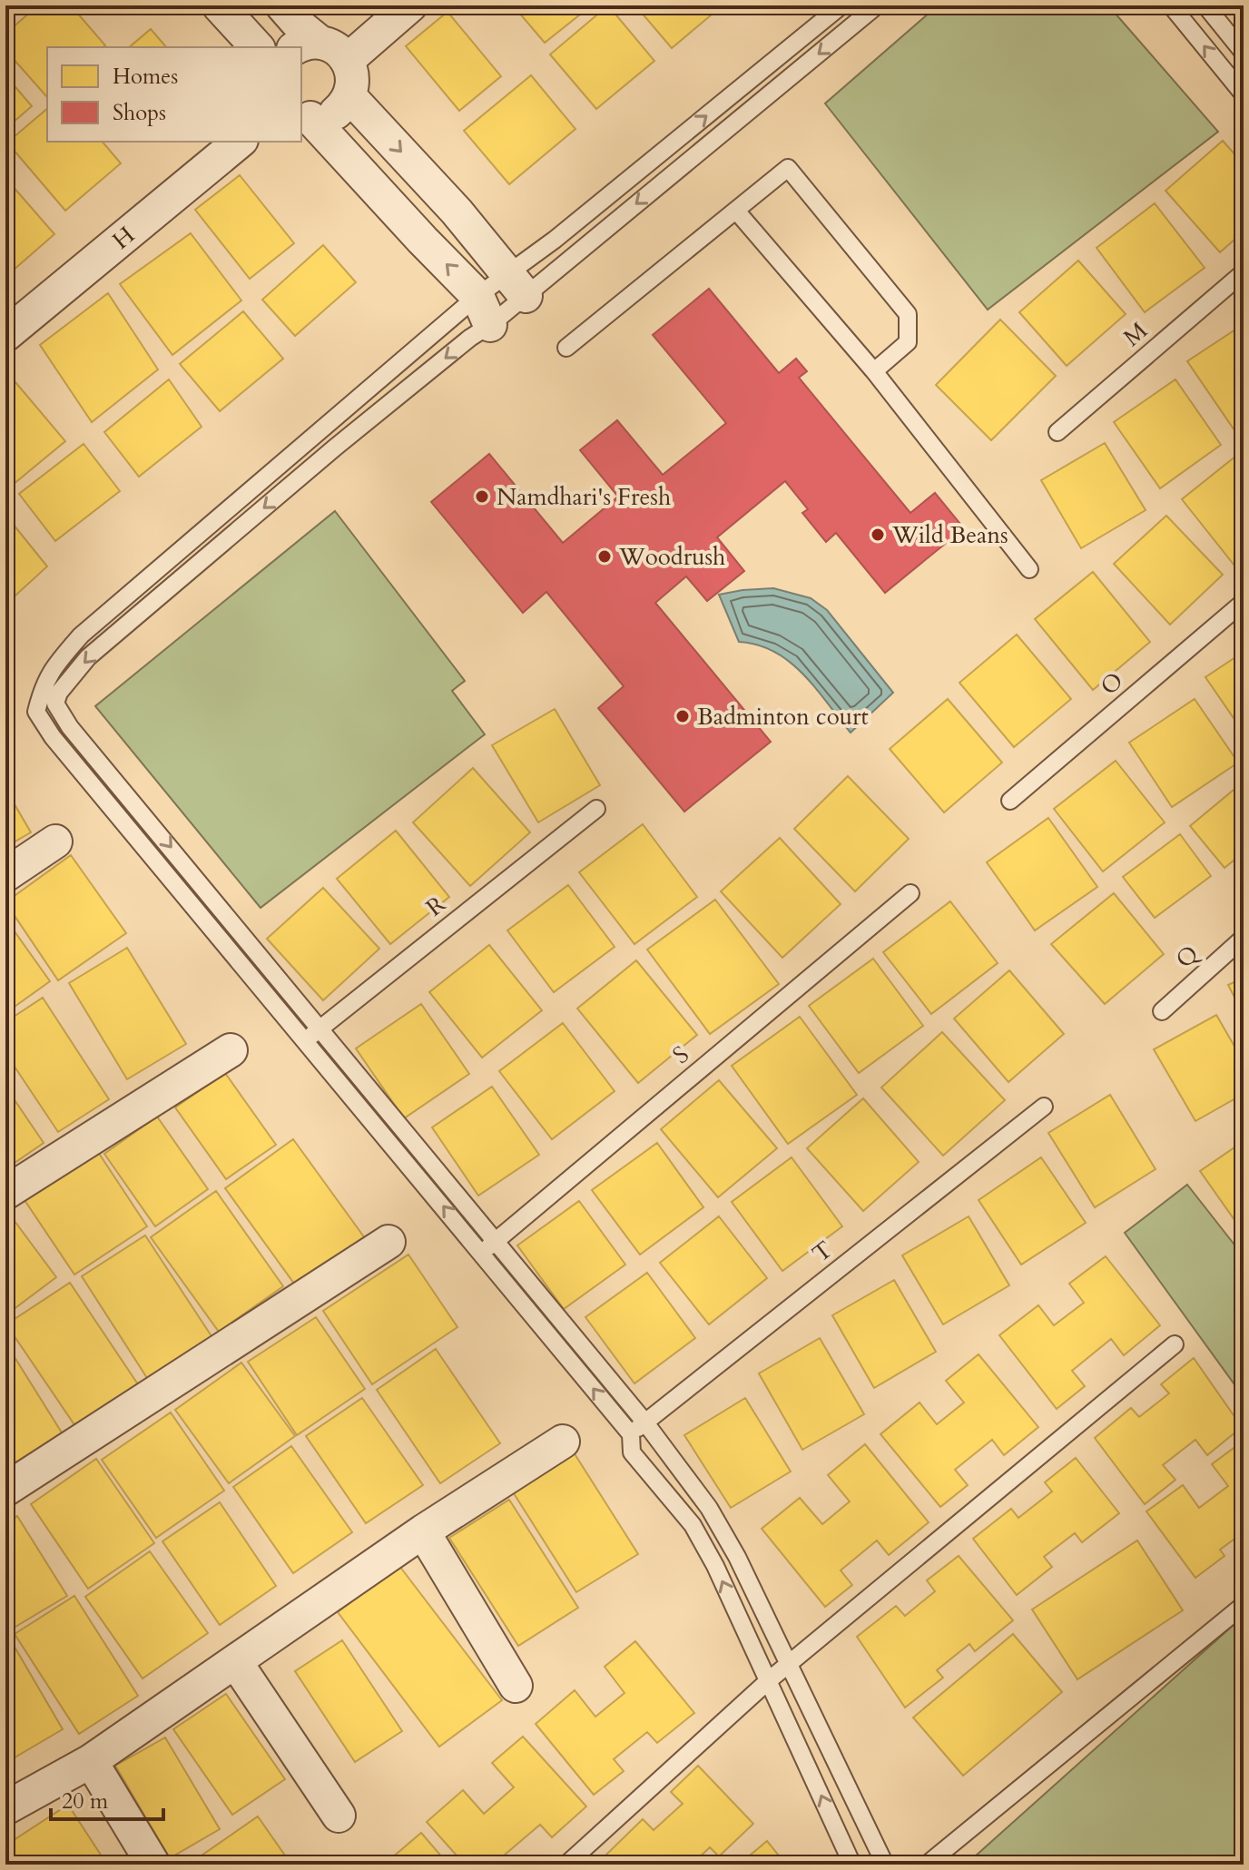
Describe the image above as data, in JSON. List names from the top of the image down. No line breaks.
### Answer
{"streets":{"street":["H"],"lane":["M","O","R","Q","S","T"]},"places":["Namdhari's Fresh","Wild Beans","Woodrush","Badminton court"],"legend":["Homes","Shops"],"scale_bar":"20 m"}
